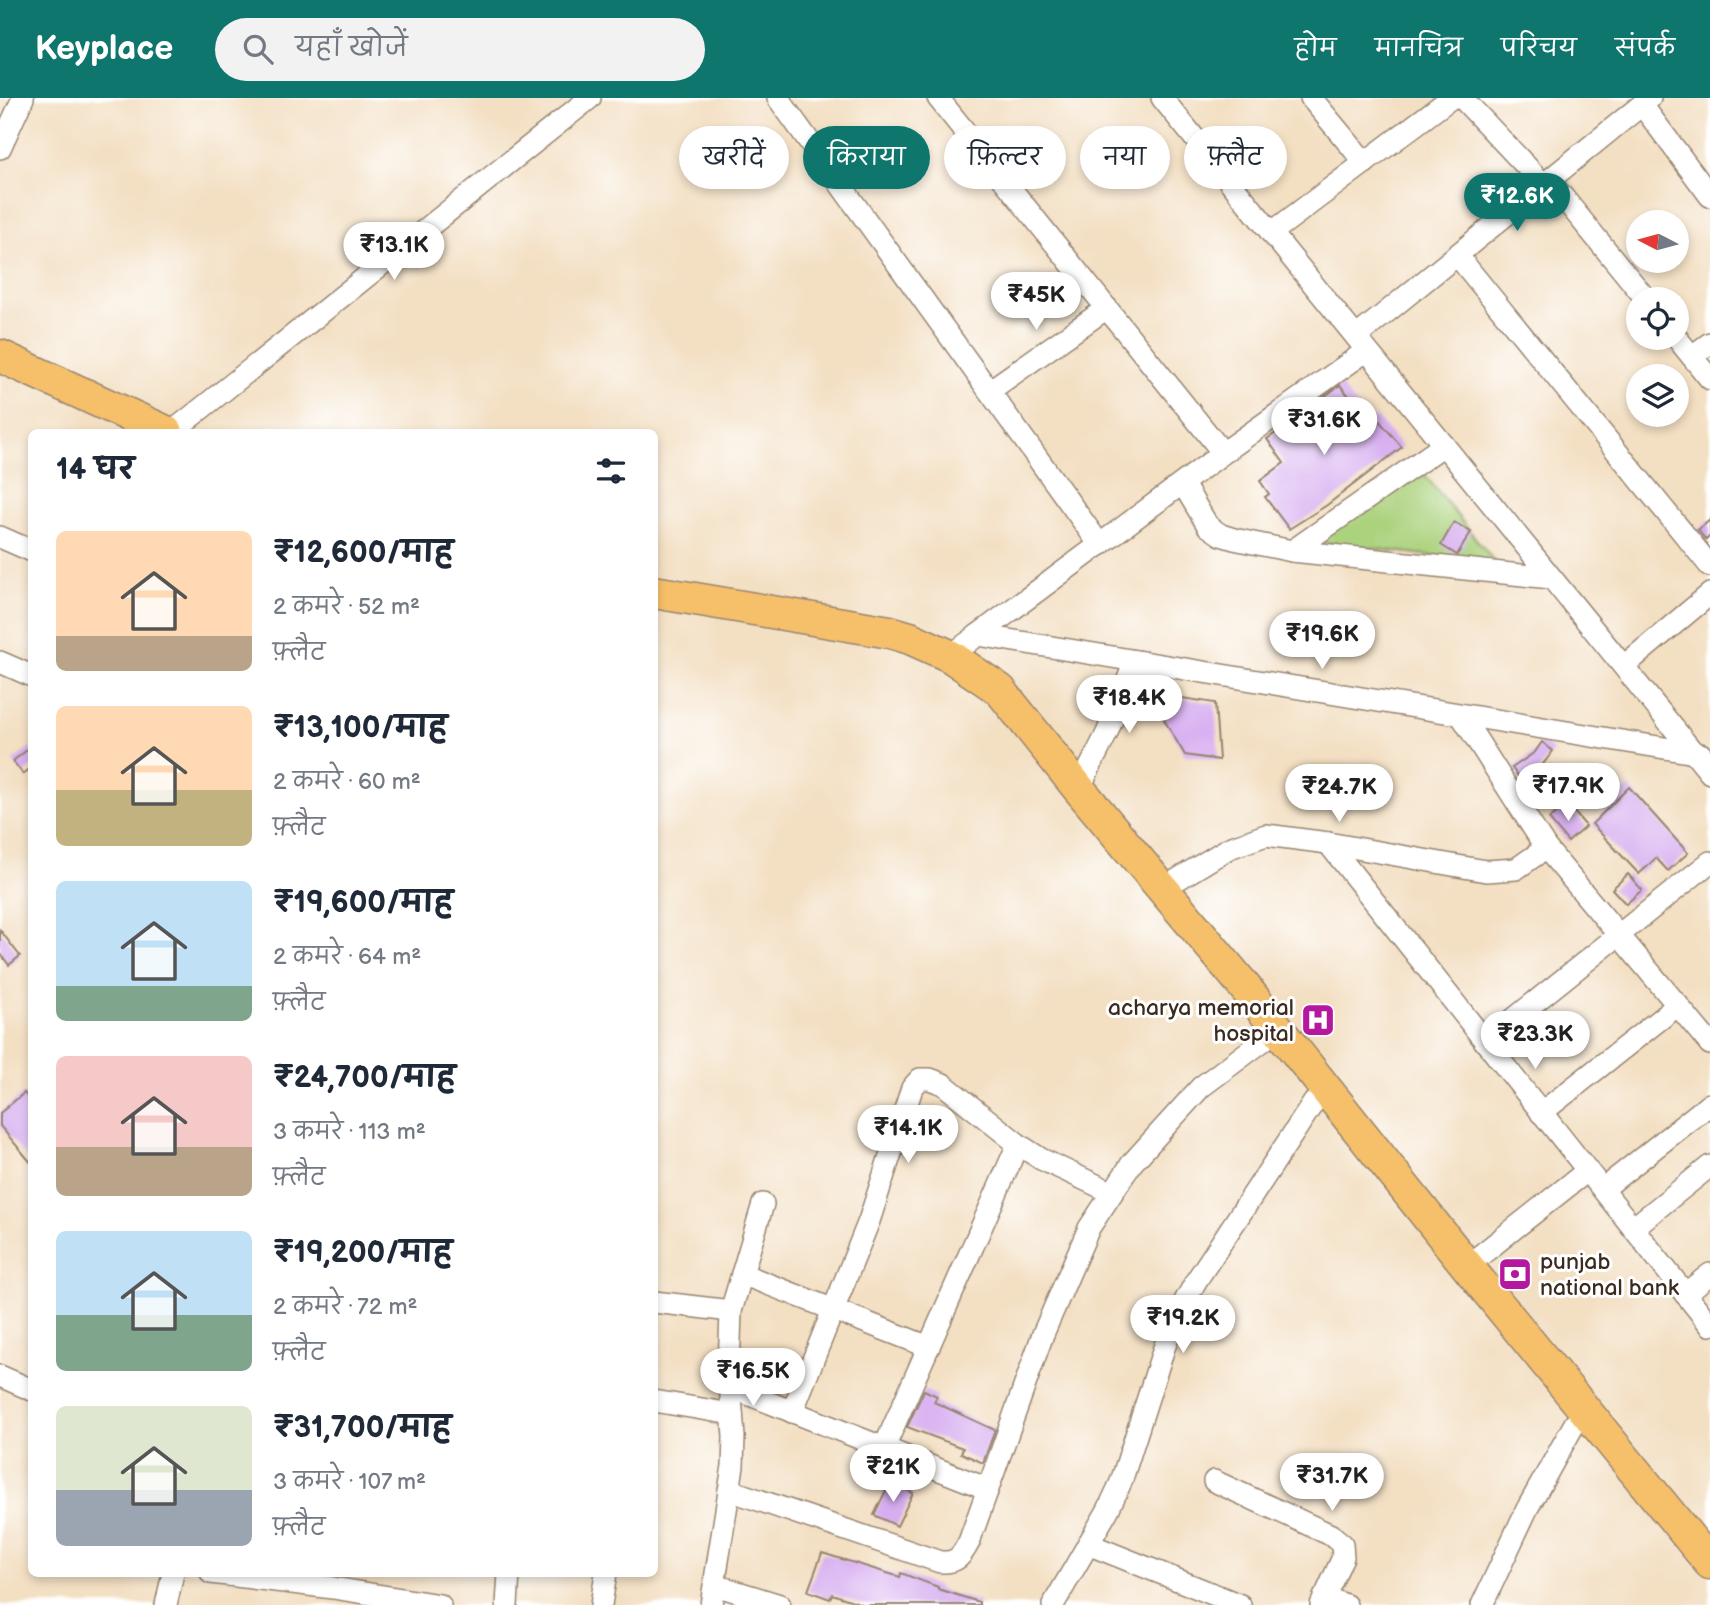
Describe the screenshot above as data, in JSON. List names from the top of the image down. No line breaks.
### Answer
{"places":{"hospital":["acharya memorial hospital"],"bank":["punjab national bank"]},"north":"left","page":{"header":"Keyplace","search":"यहाँ खोजें","nav":["होम","मानचित्र","परिचय","संपर्क"],"chip":["खरीदें","किराया","फ़िल्टर","नया","फ़्लैट"],"price":["₹12.6K","₹13.1K","₹45K","₹31.6K","₹19.6K","₹18.4K","₹17.9K","₹24.7K","₹23.3K","₹14.1K","₹19.2K","₹16.5K","₹21K","₹31.7K"],"heading":"14 घर","list":[{"name":"₹12,600/माह","note":"2 कमरे · 52 m² · फ़्लैट"},{"name":"₹13,100/माह","note":"2 कमरे · 60 m² · फ़्लैट"},{"name":"₹19,600/माह","note":"2 कमरे · 64 m² · फ़्लैट"},{"name":"₹24,700/माह","note":"3 कमरे · 113 m² · फ़्लैट"},{"name":"₹19,200/माह","note":"2 कमरे · 72 m² · फ़्लैट"},{"name":"₹31,700/माह","note":"3 कमरे · 107 m² · फ़्लैट"}]}}
